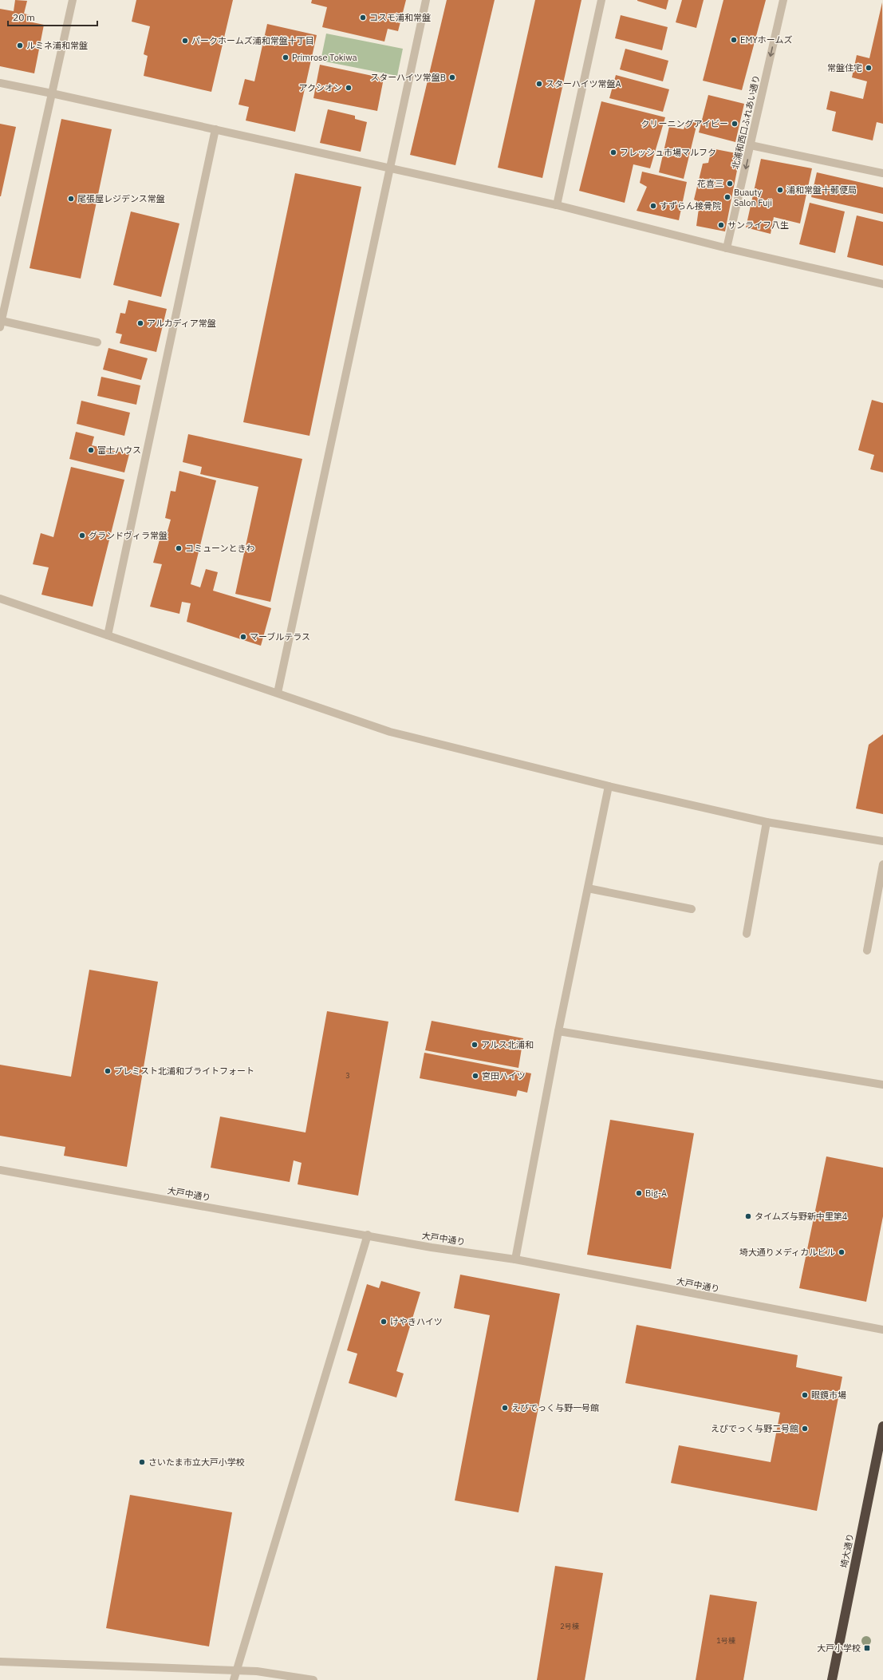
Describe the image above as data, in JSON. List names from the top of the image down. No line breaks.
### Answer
{"streets":{"highway":["埼大通り"],"street":["北浦和西口ふれあい通り","大戸中通り"]},"one_way":["北浦和西口ふれあい通り"],"places":{"other":["コスモ浦和常盤","EMYホームズ","パークホームズ浦和常盤十丁目","ルミネ浦和常盤","Primrose Tokiwa","常盤住宅","スターハイツ常盤B","スターハイツ常盤A","アクシオン","クリーニングアイビー","フレッシュ市場マルフク","花喜三","浦和常盤十郵便局","Buauty Salon Fuji","尾張屋レジデンス常盤","すずらん接骨院","サンライフ八生","アルカディア常盤","富士ハウス","グランドヴィラ常盤","コミューンときわ","マーブルテラス","アルス北浦和","プレミスト北浦和ブライトフォート","宮田ハイツ","Big-A","タイムズ与野新中里第4","埼大通りメディカルビル","けやきハイツ","眼鏡市場","えぴでっく与野一号館","えぴでっく与野二号館","さいたま市立大戸小学校"],"transit":["大戸小学校"]},"house_numbers":["3","2号棟","1号棟"],"scale_bar":"20 m"}
